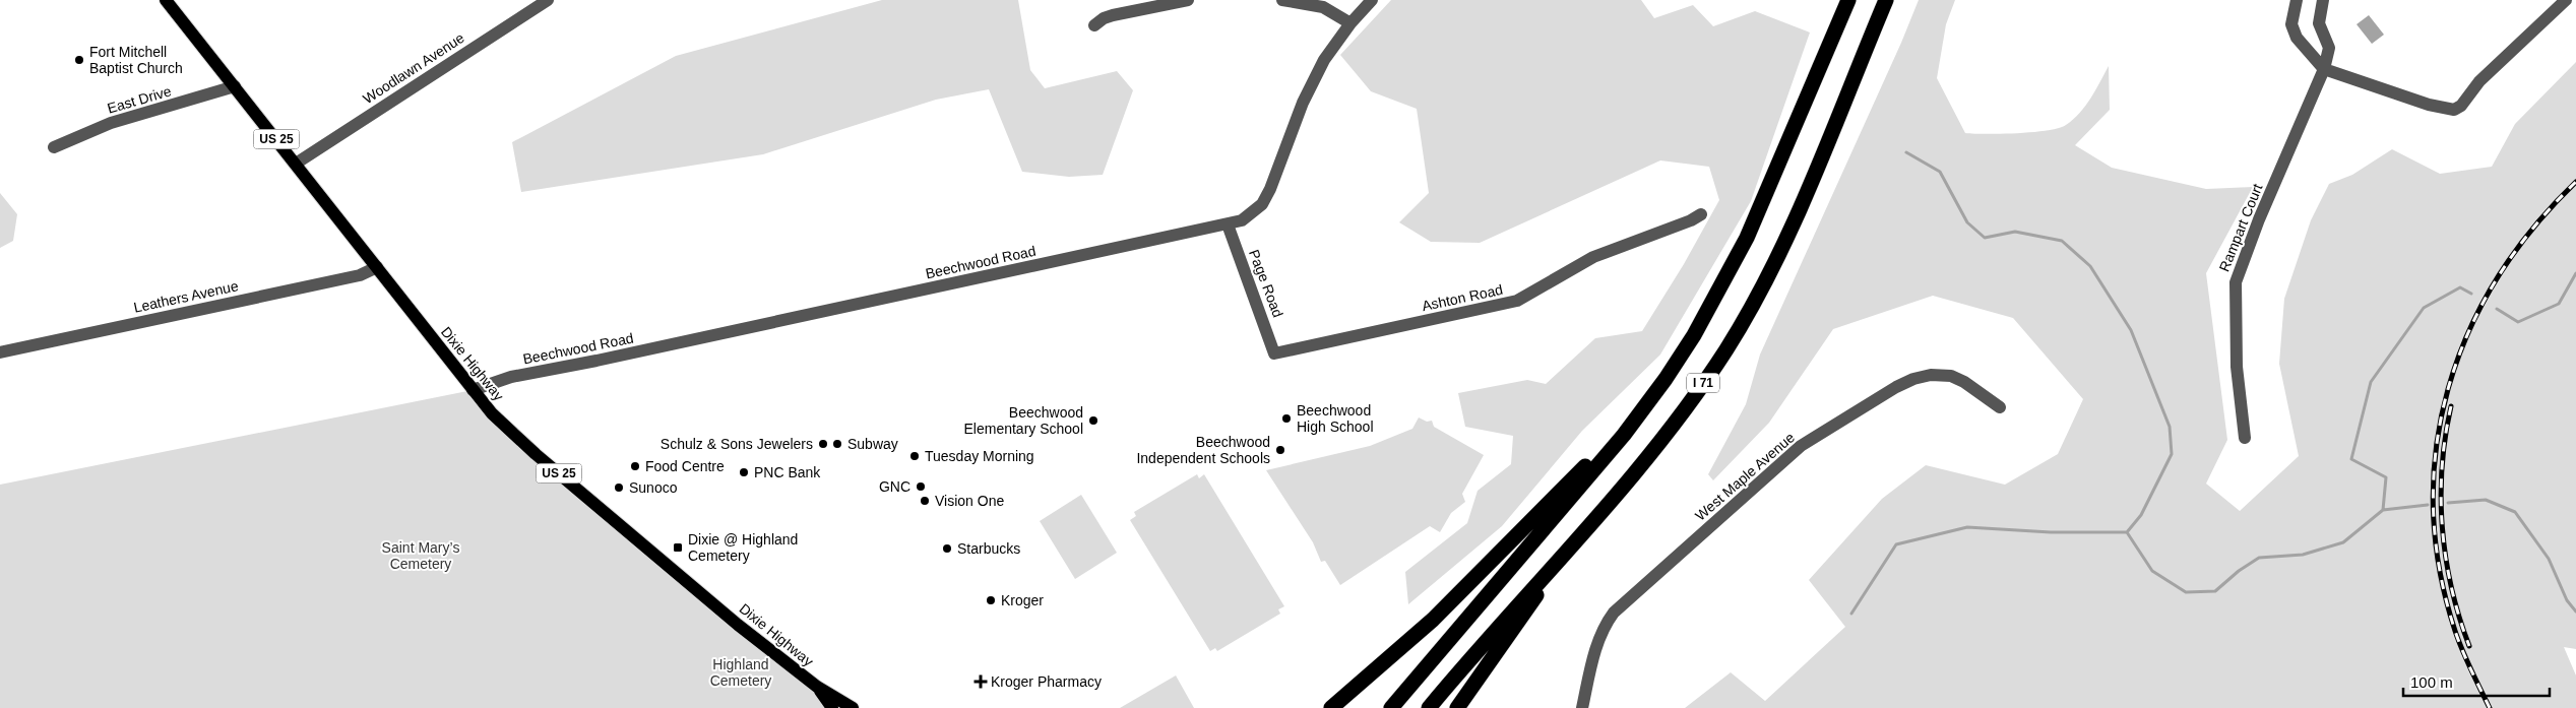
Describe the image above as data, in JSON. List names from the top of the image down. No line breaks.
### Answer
{"streets":{"highway":["I 71"],"main road":["US 25","Dixie Highway"],"street":["Woodlawn Avenue","East Drive","Rampart Court","Beechwood Road","Page Road","Leathers Avenue","Ashton Road","West Maple Avenue"]},"crossings":[["Woodlawn Avenue","Dixie Highway"],["East Drive","Dixie Highway"],["Beechwood Road","Page Road"],["Beechwood Road","Dixie Highway"],["Page Road","Ashton Road"],["Leathers Avenue","Dixie Highway"]],"parks":["Saint Mary’s Cemetery","Highland Cemetery"],"places":{"other":["Fort Mitchell Baptist Church","Beechwood High School","Beechwood Elementary School","Schulz & Sons Jewelers","Subway","Beechwood Independent Schools","Tuesday Morning","Food Centre","PNC Bank","GNC","Sunoco","Vision One","Starbucks","Kroger"],"transit":["Dixie @ Highland Cemetery"],"health":["Kroger Pharmacy"]},"scale_bar":"100 m"}
